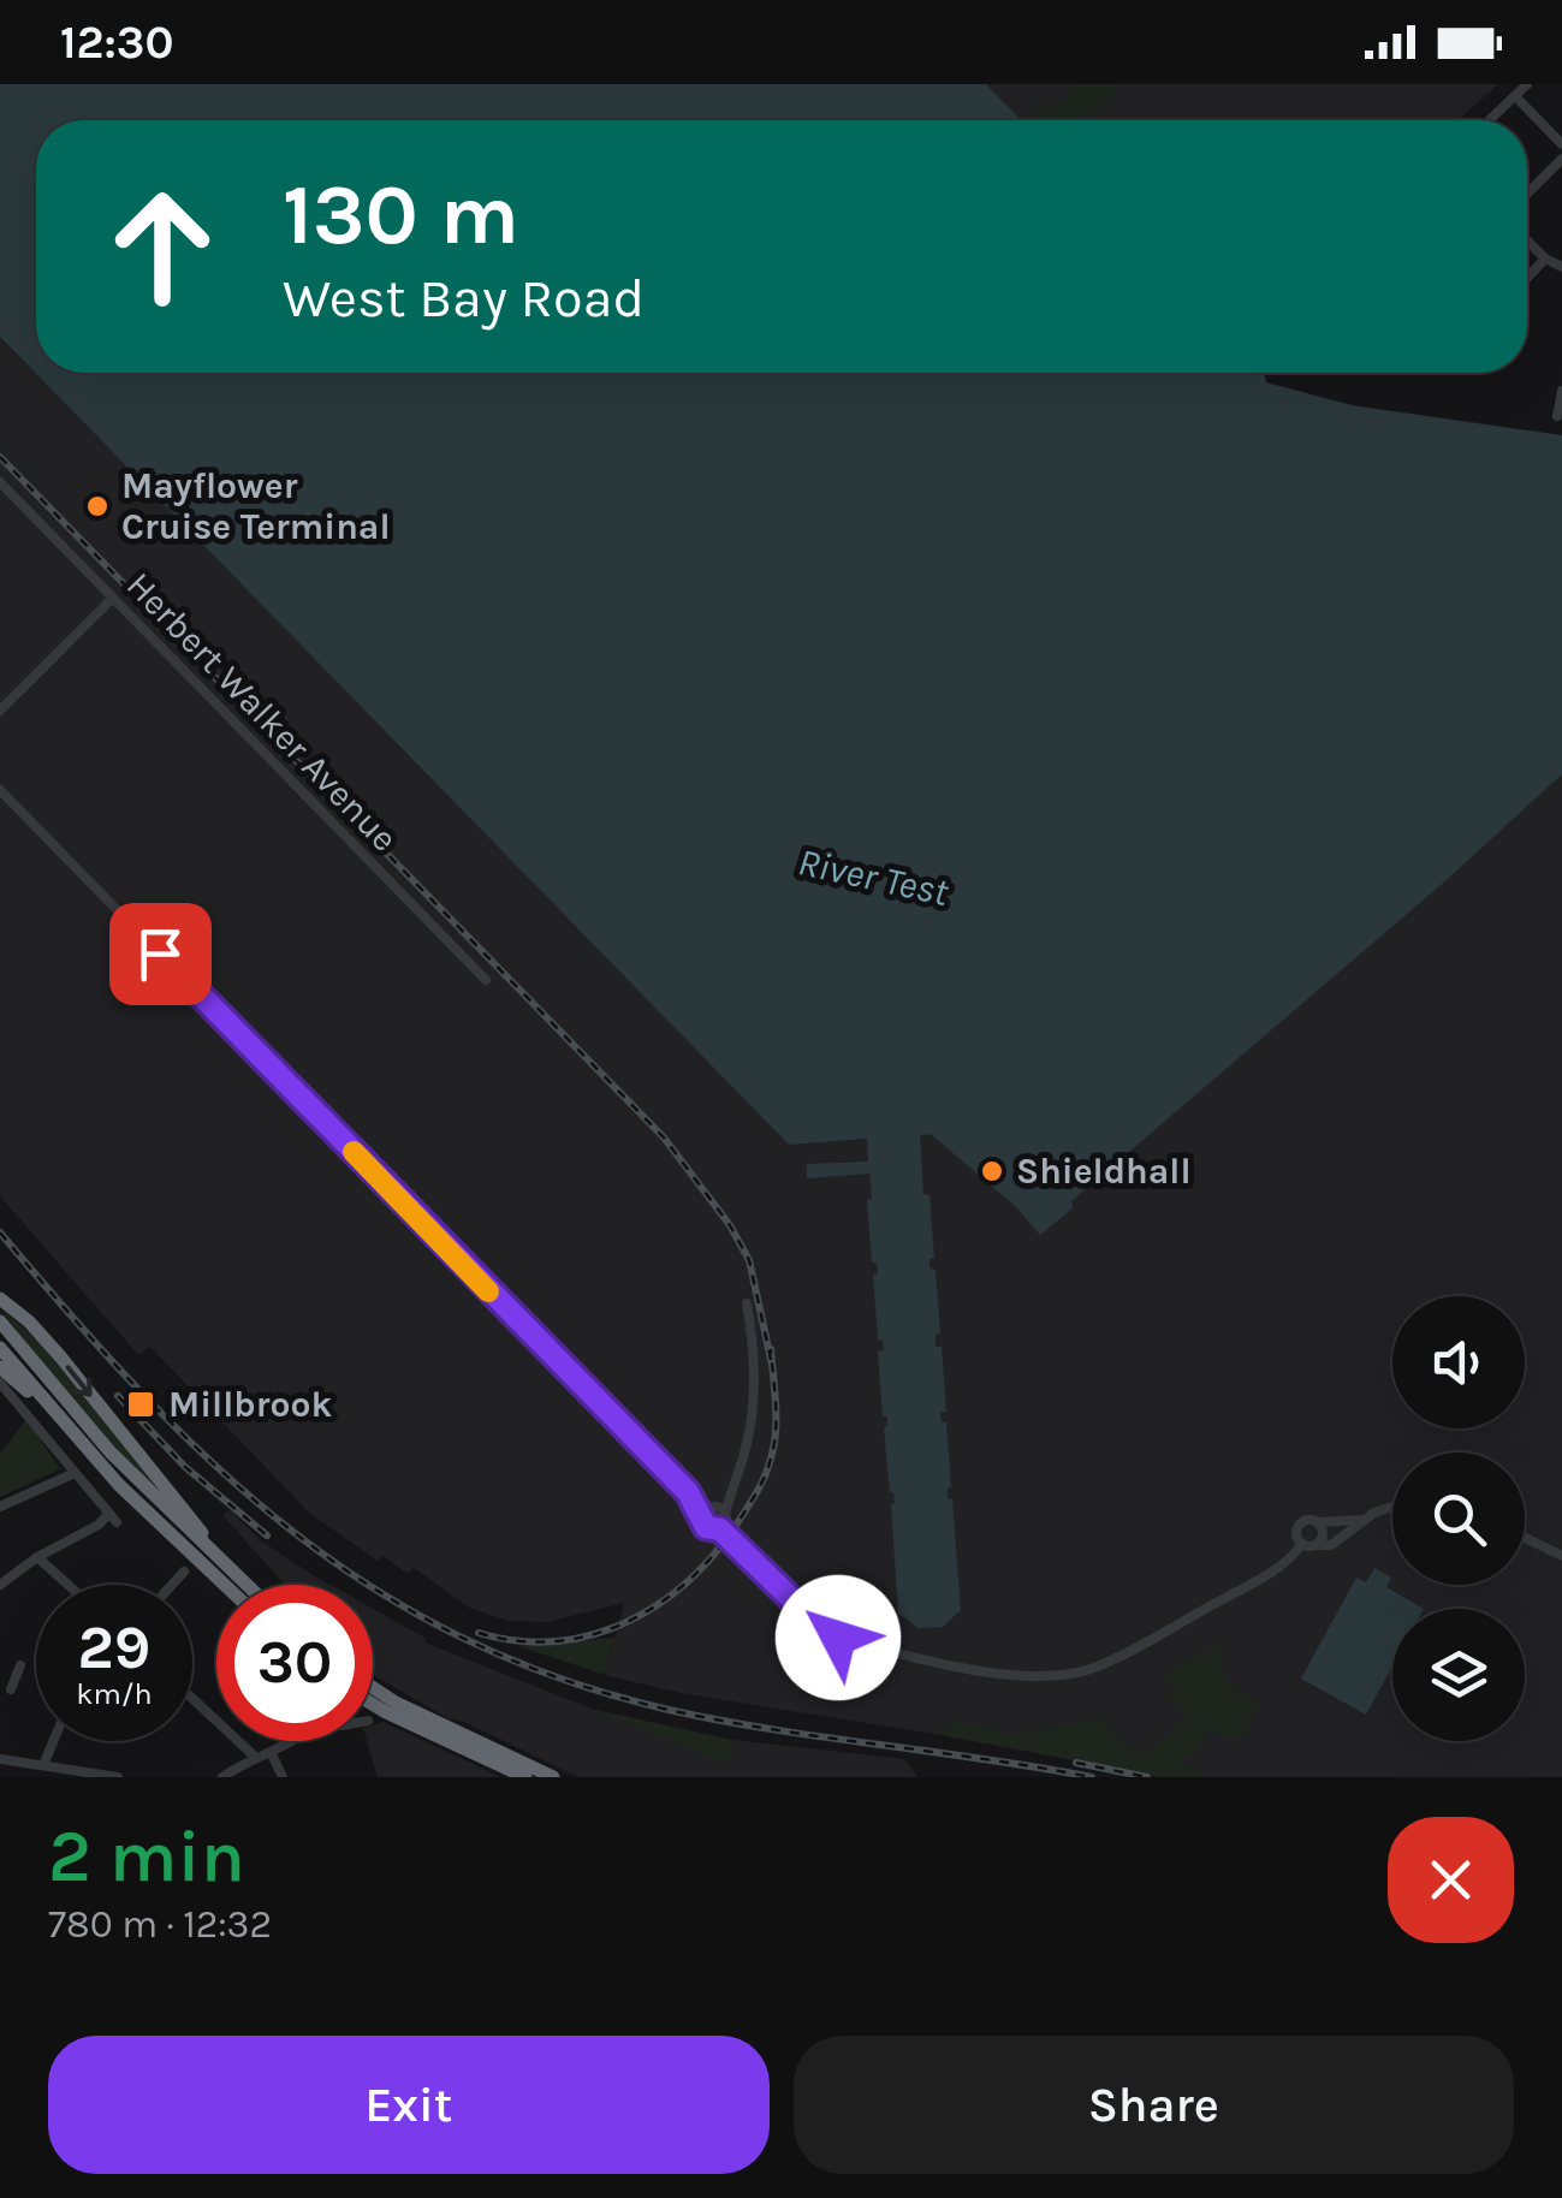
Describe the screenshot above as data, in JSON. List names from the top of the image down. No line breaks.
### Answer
{"streets":{"street":["Herbert Walker Avenue"]},"water":["River Test"],"places":{"other":["Mayflower Cruise Terminal","Shieldhall"],"transit":["Millbrook"]},"page":{"status":"12:30","turn":["130 m","West Bay Road"],"speed":"29 km/h","limit":"30","heading":["2 min","780 m · 12:32"],"buttons":["Exit","Share"]}}
